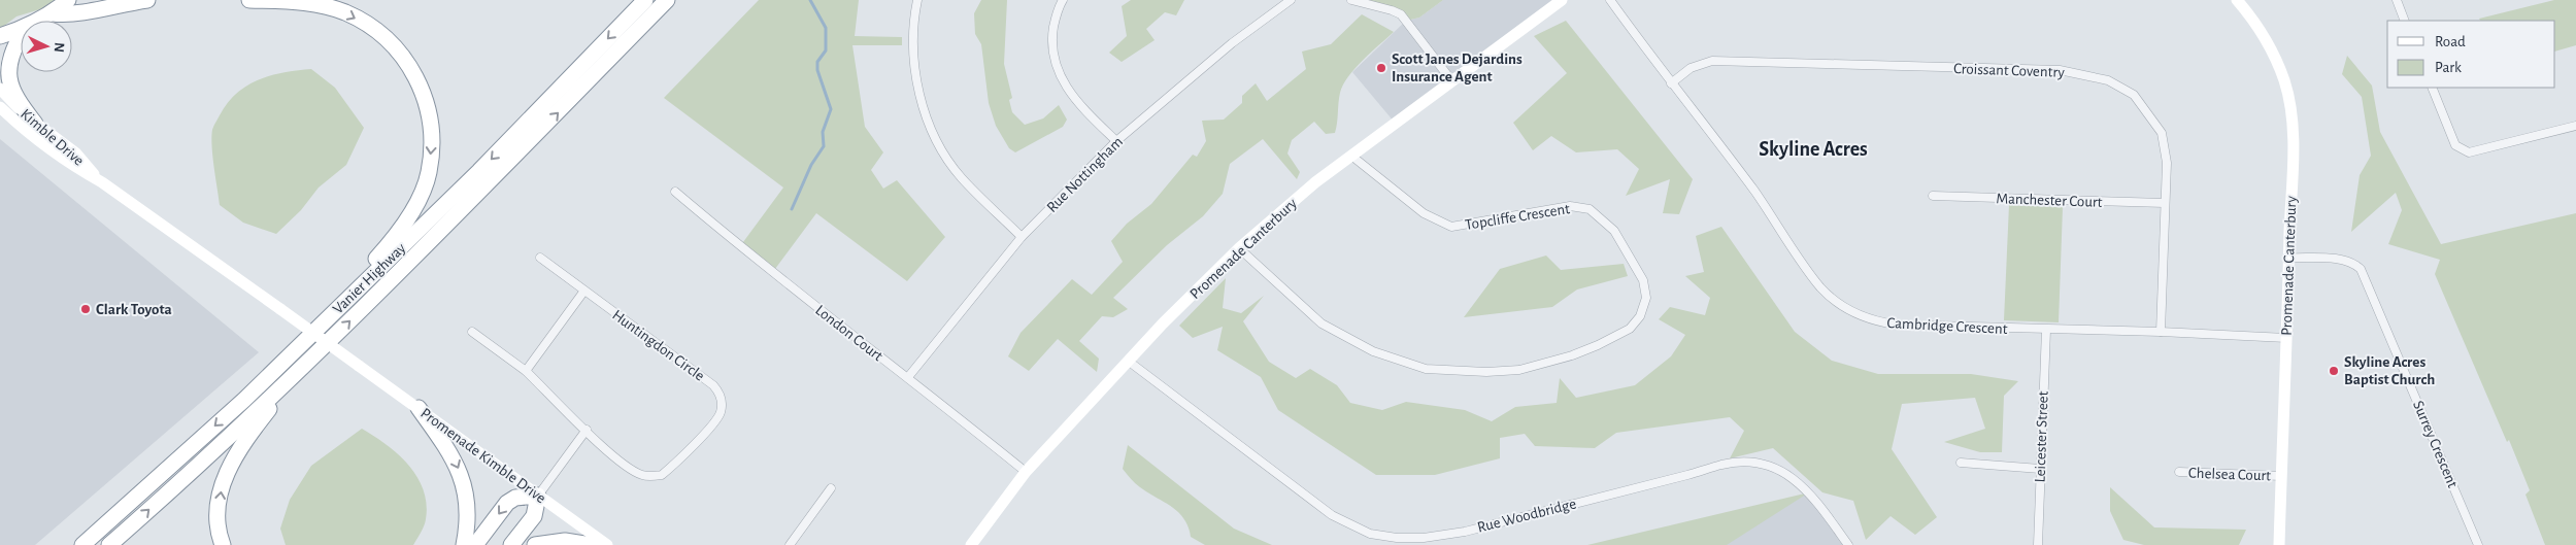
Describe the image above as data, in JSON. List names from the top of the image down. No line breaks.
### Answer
{"streets":{"highway":["Vanier Highway"],"street":["Croissant Coventry","Kimble Drive","Rue Nottingham","Manchester Court","Topcliffe Crescent","Promenade Canterbury","Cambridge Crescent","London Court","Huntingdon Circle","Leicester Street","Surrey Crescent","Promenade Kimble Drive","Chelsea Court","Rue Woodbridge"]},"crossings":[["Croissant Coventry","Manchester Court"],["Croissant Coventry","Cambridge Crescent"],["Kimble Drive","Promenade Kimble Drive"],["Rue Nottingham","London Court"],["Topcliffe Crescent","Promenade Canterbury"],["Promenade Canterbury","Cambridge Crescent"],["Promenade Canterbury","London Court"],["Promenade Canterbury","Surrey Crescent"],["Promenade Canterbury","Chelsea Court"],["Promenade Canterbury","Rue Woodbridge"],["Cambridge Crescent","Leicester Street"]],"districts":["Skyline Acres"],"places":["Scott Janes Dejardins Insurance Agent","Clark Toyota","Skyline Acres Baptist Church"],"legend":["Road","Park"],"north":"right"}
